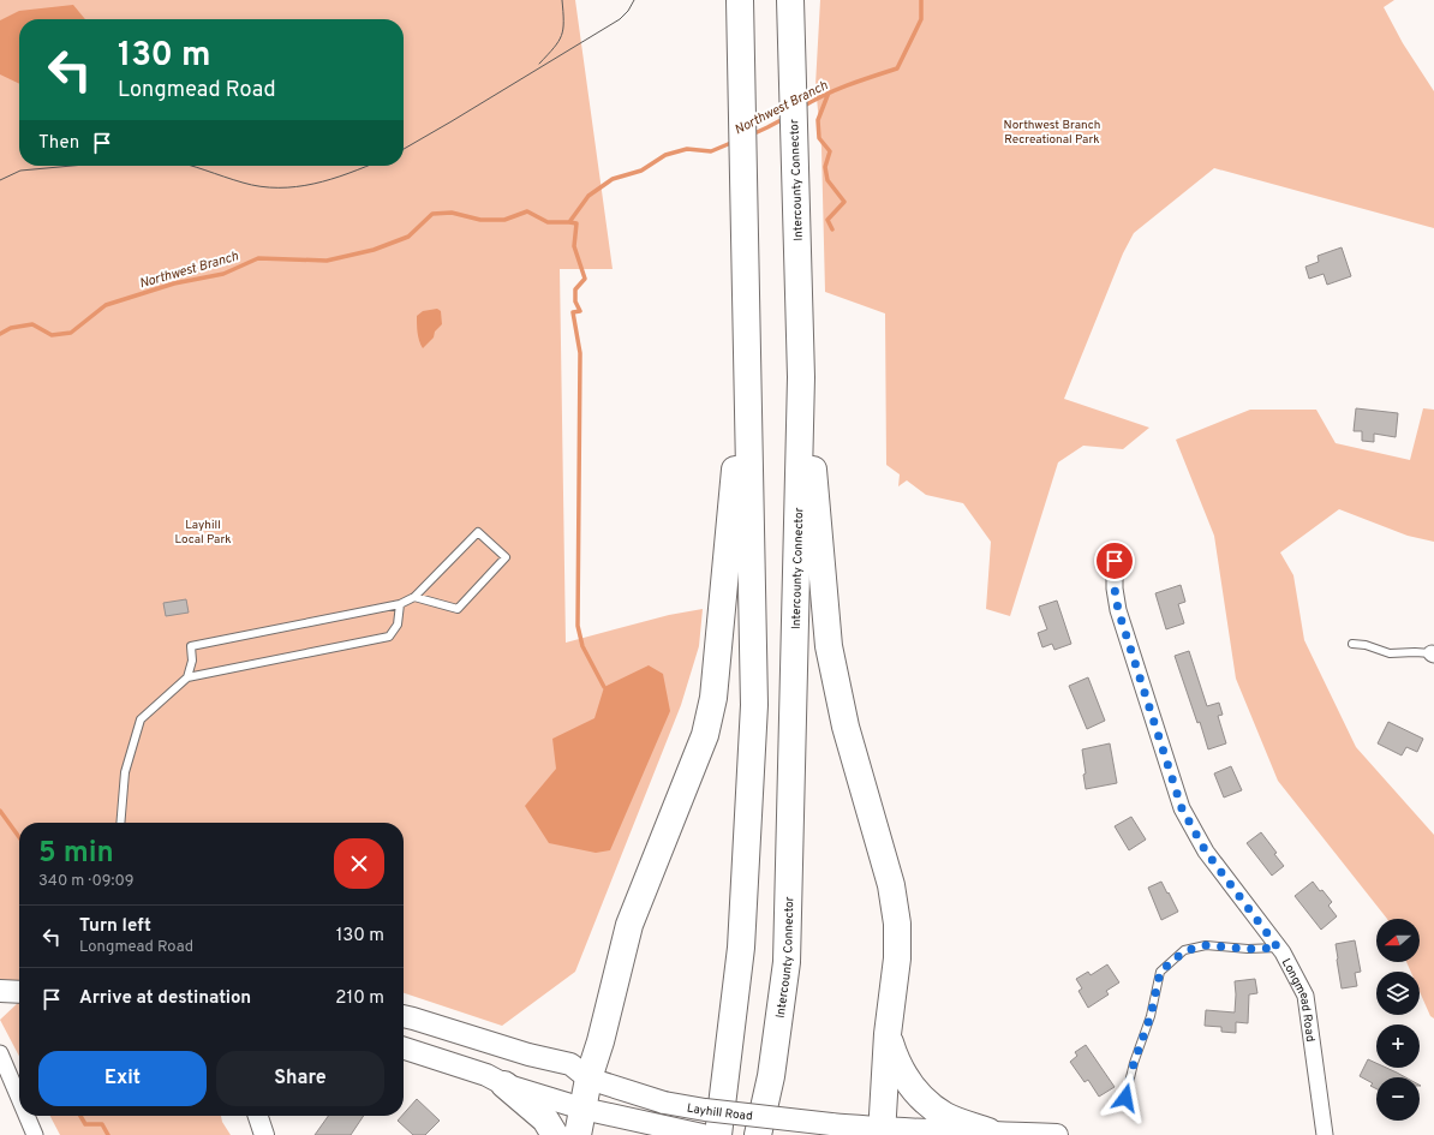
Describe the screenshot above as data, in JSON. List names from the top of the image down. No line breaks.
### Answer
{"streets":{"highway":["Intercounty Connector"],"main road":["Layhill Road"],"street":["Longmead Road"]},"water":["Northwest Branch"],"parks":["Northwest Branch Recreational Park","Layhill Local Park"],"north":"left","page":{"turn":["130 m","Longmead Road"],"then":"Then","heading":["5 min","340 m · 09:09"],"list":[{"name":"Turn left","note":"Longmead Road","value":"130 m"},{"name":"Arrive at destination","value":"210 m"}],"map_buttons":["+","−"],"buttons":["Exit","Share"]}}
